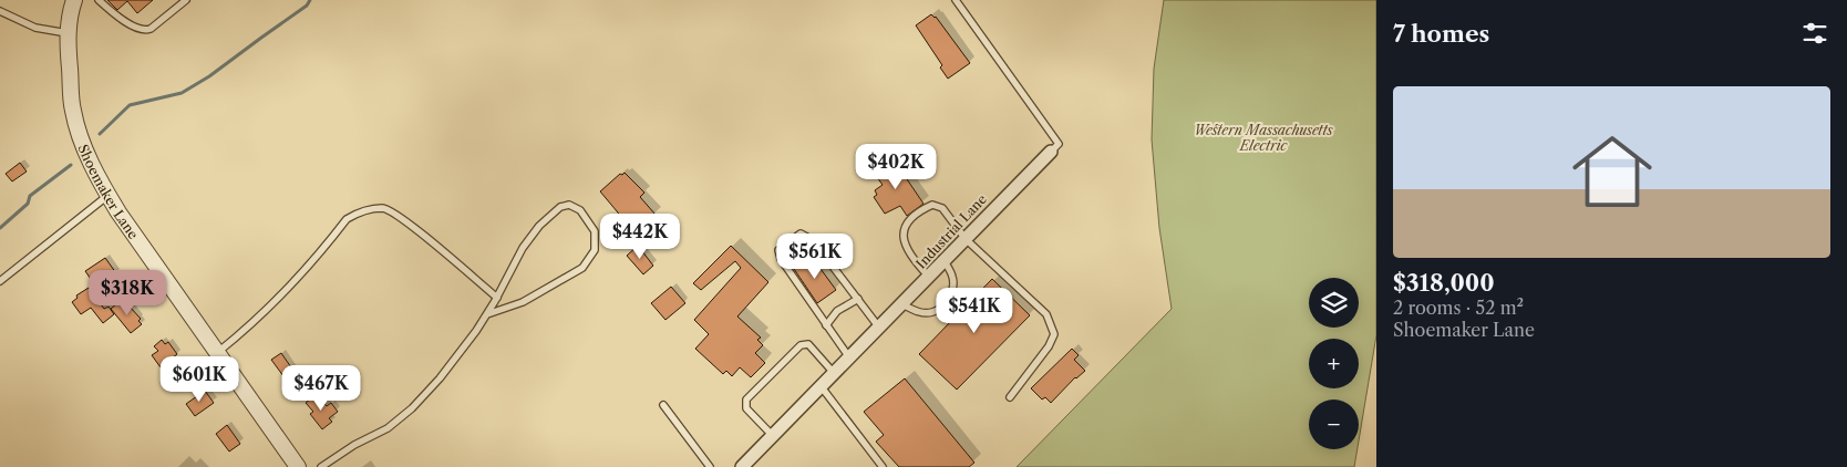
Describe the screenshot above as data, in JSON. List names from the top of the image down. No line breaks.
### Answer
{"streets":{"street":["Shoemaker Lane","Industrial Lane"]},"parks":["Western Massachusetts Electric"],"page":{"heading":"7 homes","list":[{"name":"$318,000","note":"2 rooms · 52 m² · Shoemaker Lane"}],"price":["$402K","$442K","$561K","$318K","$541K","$601K","$467K"],"map_buttons":["+","−"]}}
